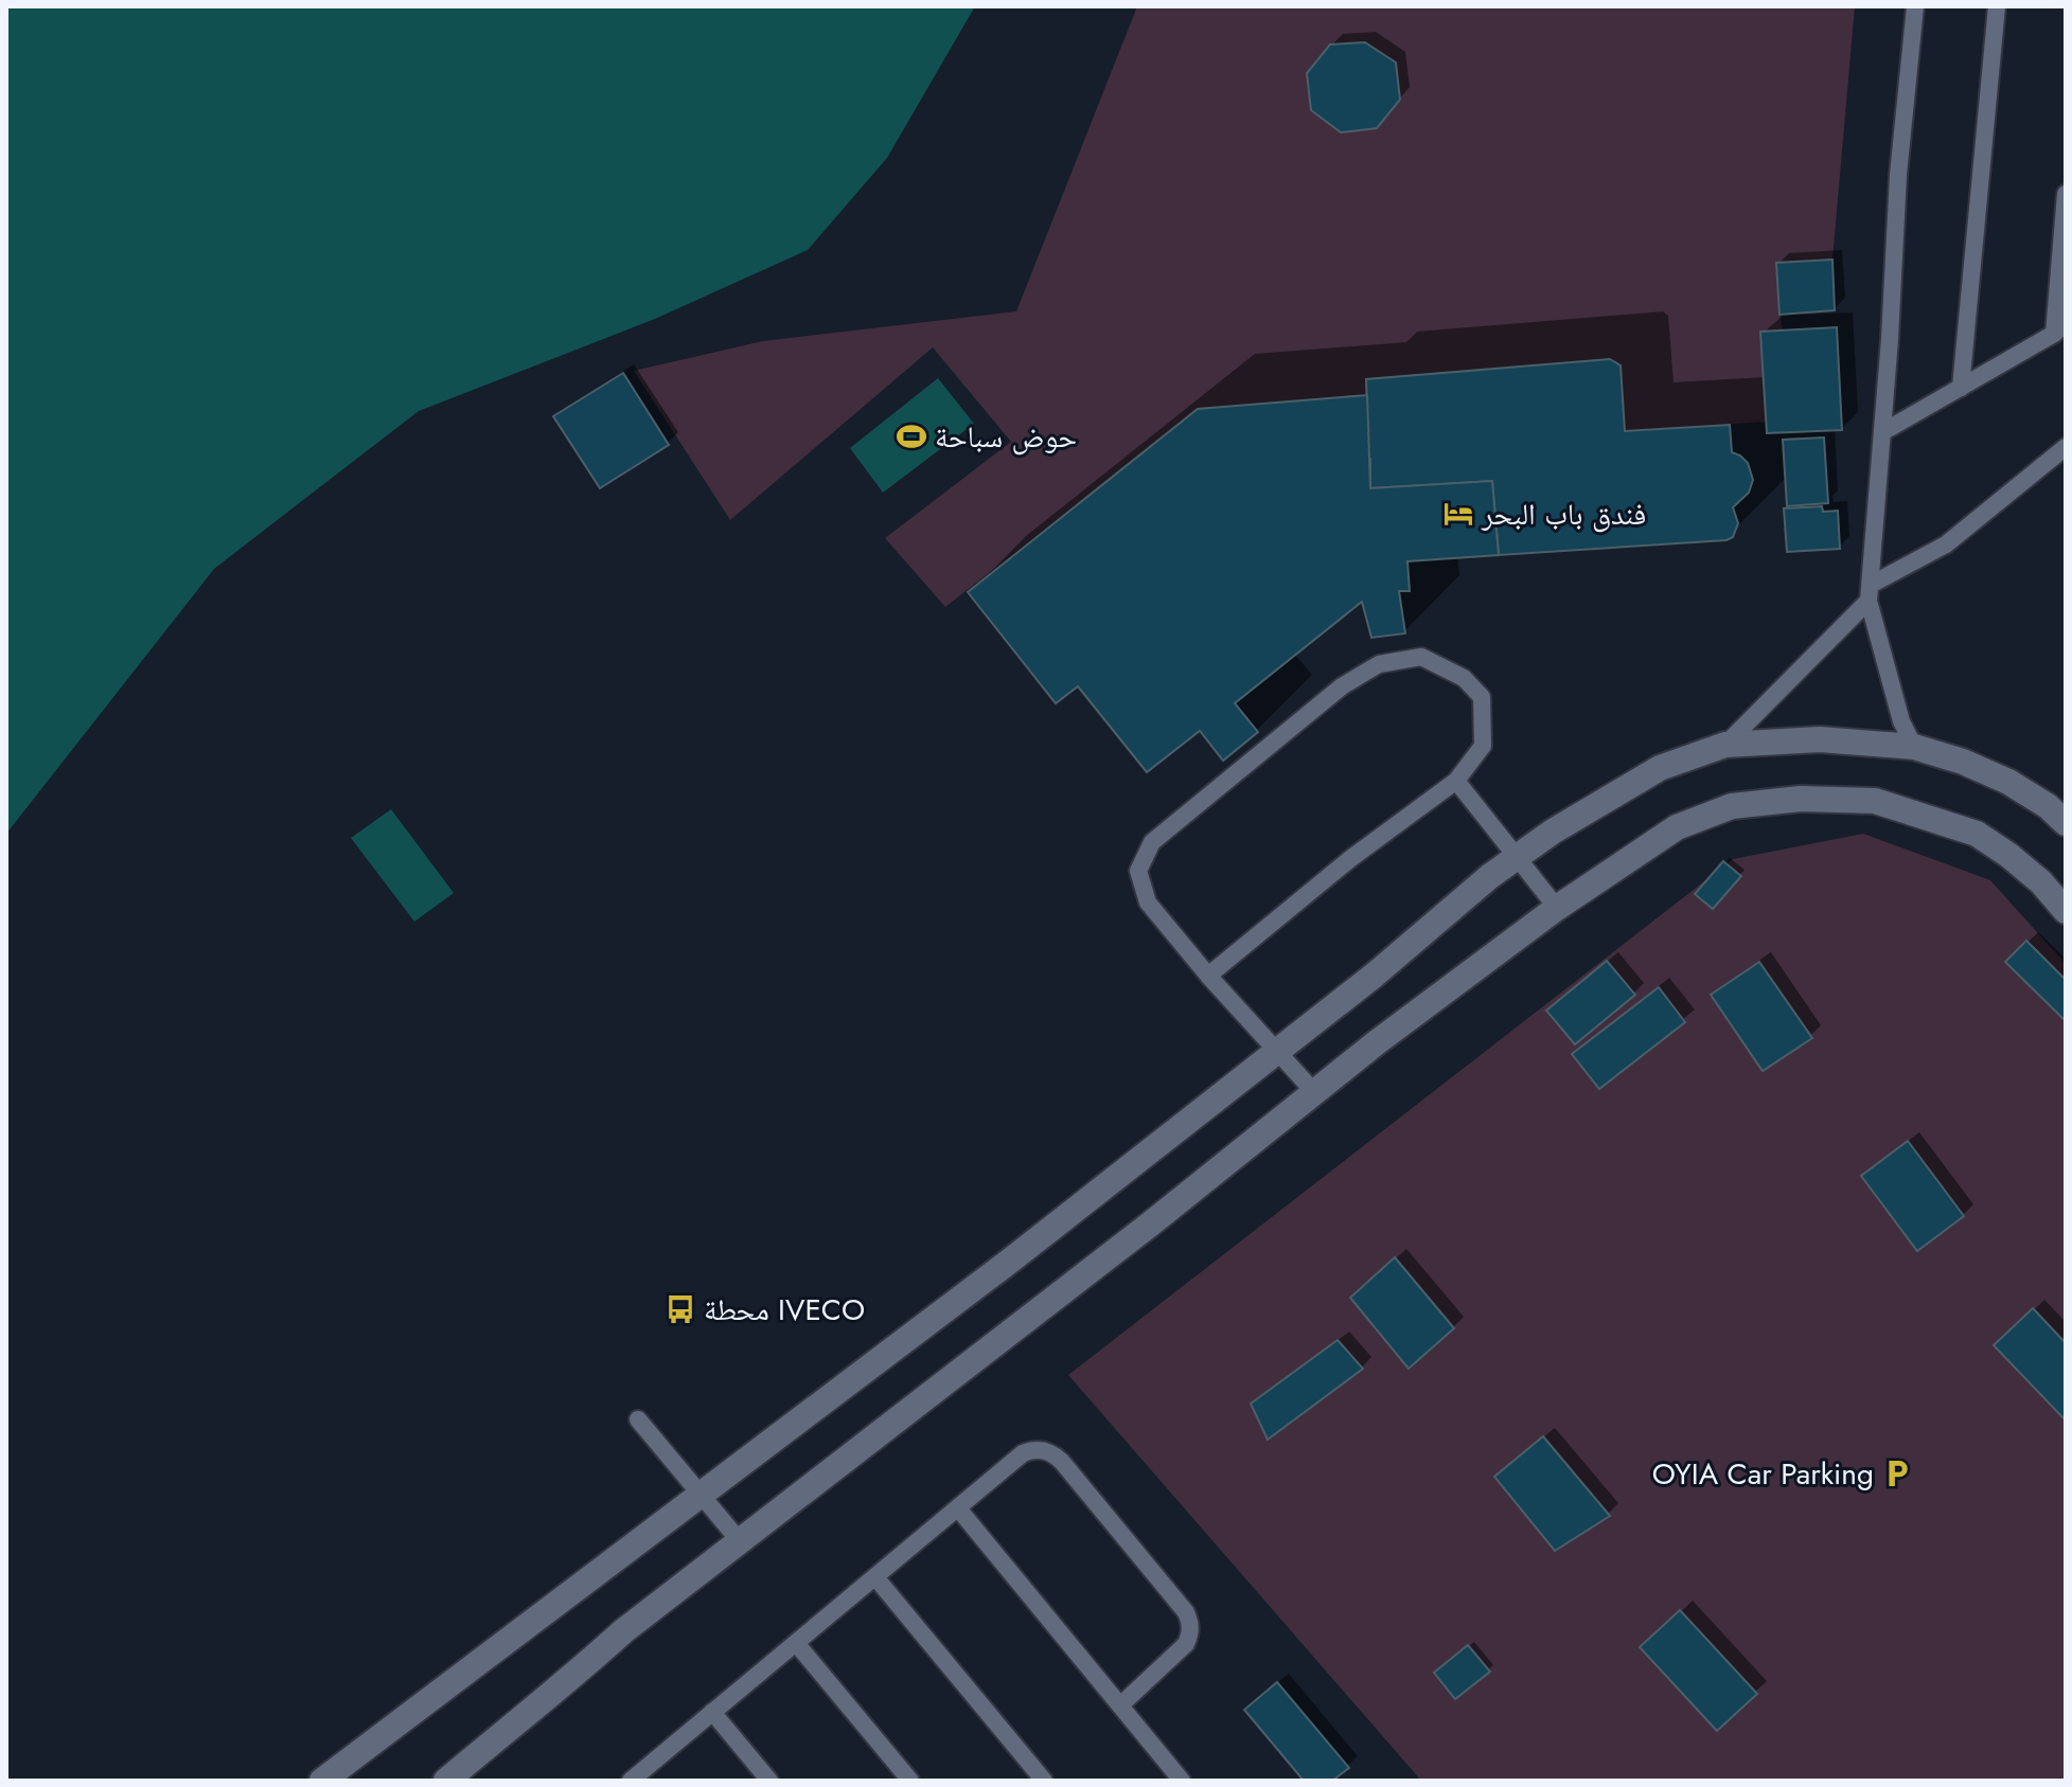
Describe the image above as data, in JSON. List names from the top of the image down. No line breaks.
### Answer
{"places":{"sports":["حوض سباحة"],"hotel":["فندق باب البحر"],"bus stop":["محطة IVECO"],"parking":["OYIA Car Parking"]}}
